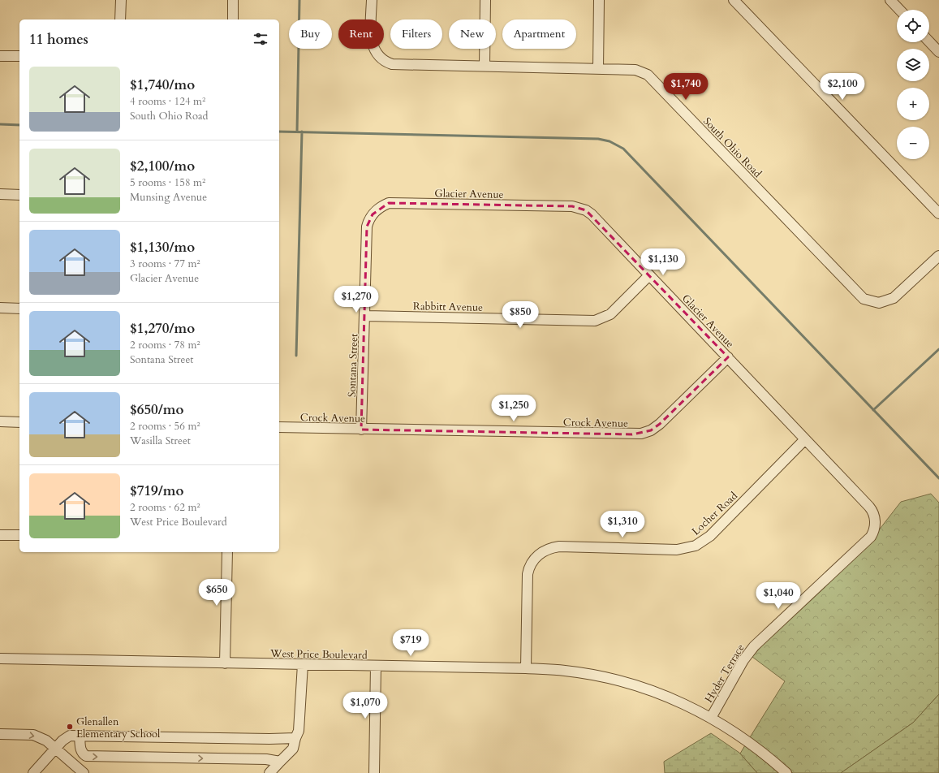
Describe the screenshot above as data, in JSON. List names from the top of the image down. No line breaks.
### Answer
{"streets":{"street":["South Ohio Road","Glacier Avenue","Rabbitt Avenue","Sontana Street","Crock Avenue","Locher Road","West Price Boulevard","Hyder Terrace"]},"crossings":[["Glacier Avenue","Rabbitt Avenue"],["Glacier Avenue","Sontana Street"],["Glacier Avenue","Crock Avenue"],["Glacier Avenue","Locher Road"],["Glacier Avenue","Hyder Terrace"],["Rabbitt Avenue","Sontana Street"],["Sontana Street","Crock Avenue"],["Locher Road","West Price Boulevard"],["West Price Boulevard","Hyder Terrace"]],"places":["Glenallen Elementary School"],"page":{"map_buttons":["+","−"],"chip":["Buy","Rent","Filters","New","Apartment"],"heading":"11 homes","list":[{"name":"$1,740/mo","note":"4 rooms · 124 m² · South Ohio Road"},{"name":"$2,100/mo","note":"5 rooms · 158 m² · Munsing Avenue"},{"name":"$1,130/mo","note":"3 rooms · 77 m² · Glacier Avenue"},{"name":"$1,270/mo","note":"2 rooms · 78 m² · Sontana Street"},{"name":"$650/mo","note":"2 rooms · 56 m² · Wasilla Street"},{"name":"$719/mo","note":"2 rooms · 62 m² · West Price Boulevard"}],"price":["$1,740","$2,100","$1,130","$1,270","$850","$1,250","$1,310","$650","$1,040","$719","$1,070"]}}
